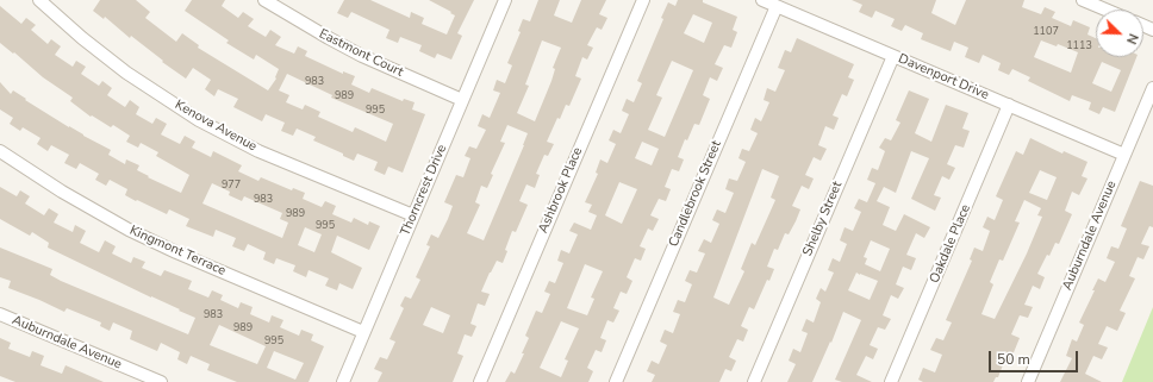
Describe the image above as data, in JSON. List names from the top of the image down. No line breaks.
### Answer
{"streets":{"street":["Eastmont Court","Davenport Drive","Kenova Avenue","Thorncrest Drive","Ashbrook Place","Candlebrook Street","Shelby Street","Auburndale Avenue","Oakdale Place","Kingmont Terrace"]},"crossings":[["Eastmont Court","Thorncrest Drive"],["Davenport Drive","Candlebrook Street"],["Davenport Drive","Shelby Street"],["Davenport Drive","Auburndale Avenue"],["Davenport Drive","Oakdale Place"],["Kenova Avenue","Thorncrest Drive"],["Thorncrest Drive","Kingmont Terrace"]],"house_numbers":["1107","1113","983","989","995","977","983","989","995","983","989","995"],"scale_bar":"50 m","north":"bottom right"}
